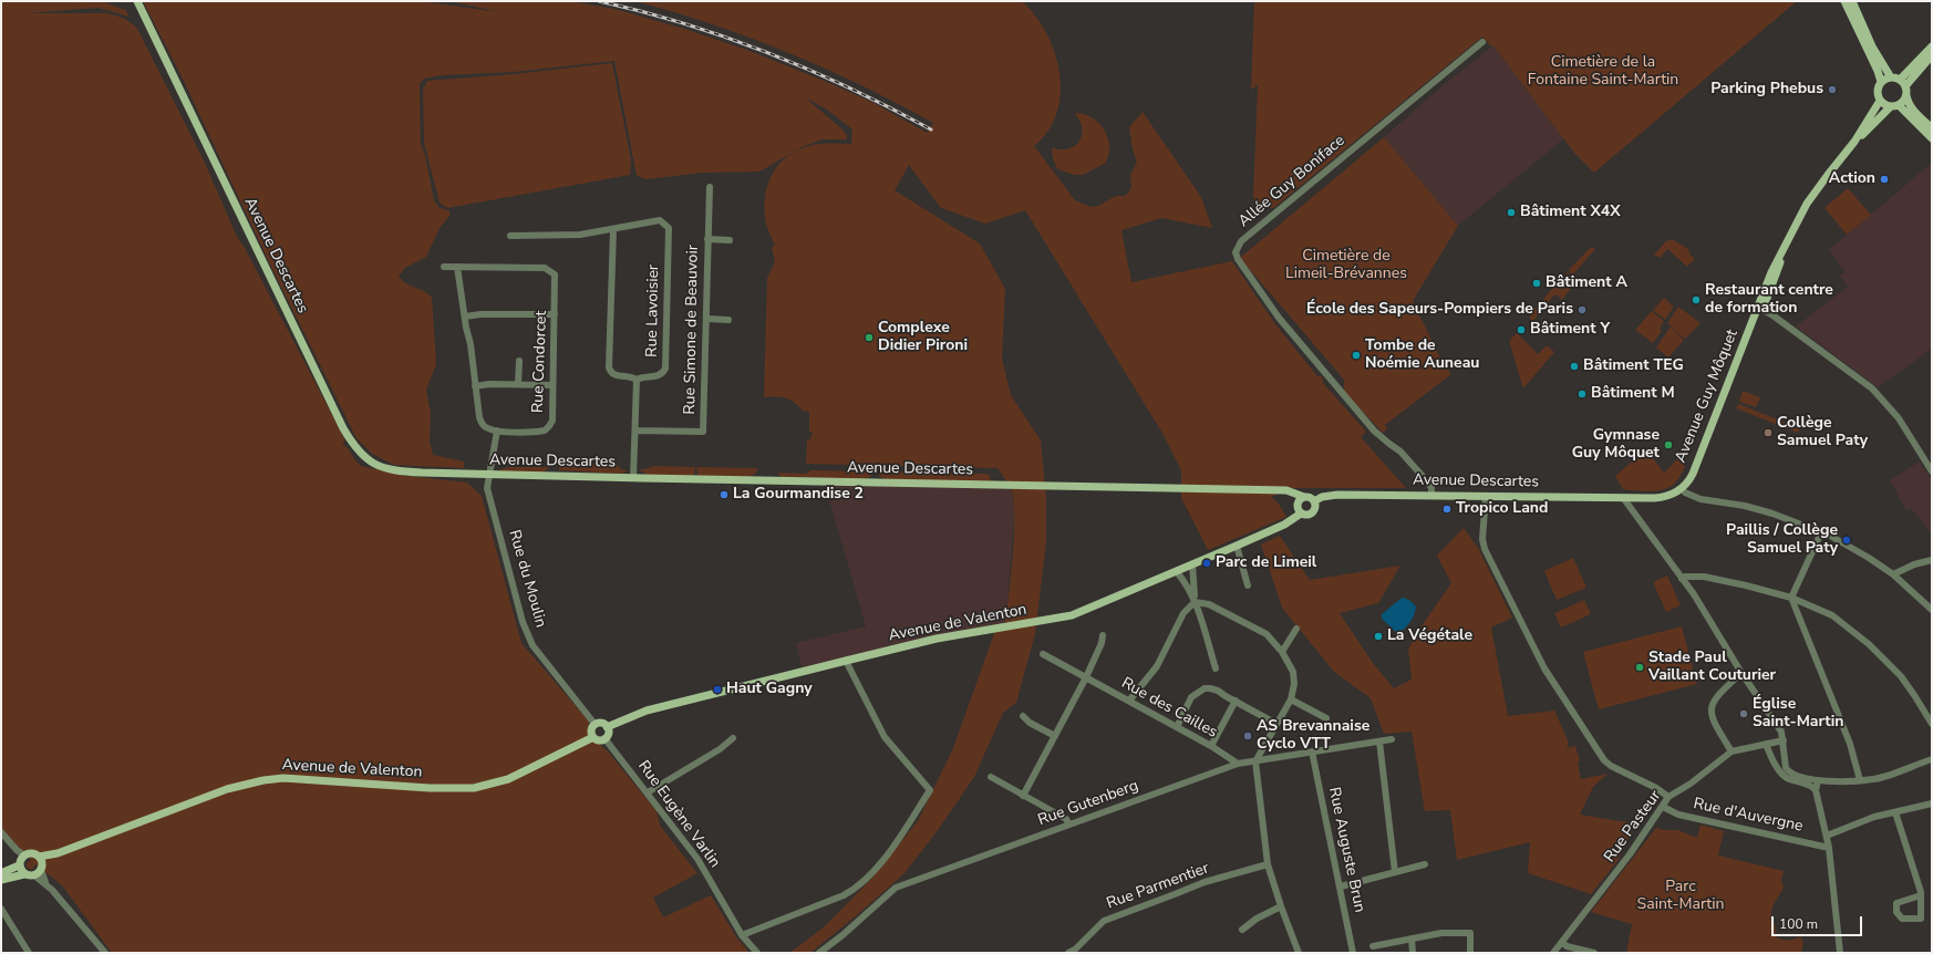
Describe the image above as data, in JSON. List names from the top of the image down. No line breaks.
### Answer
{"streets":{"main road":["Avenue Descartes","Avenue Guy Môquet","Avenue de Valenton"],"street":["Allée Guy Boniface","Rue Lavoisier","Rue Simone de Beauvoir","Rue Condorcet","Rue du Moulin","Rue des Cailles","Rue Gutenberg","Rue Eugène Varlin","Rue d'Auvergne","Rue Pasteur","Rue Auguste Brun","Rue Parmentier"]},"crossings":[["Allée Guy Boniface","Avenue Descartes"],["Avenue Descartes","Avenue Guy Môquet"],["Avenue Descartes","Rue du Moulin"],["Avenue Descartes","Avenue de Valenton"],["Rue Condorcet","Rue du Moulin"],["Rue du Moulin","Avenue de Valenton"],["Rue du Moulin","Rue Eugène Varlin"],["Avenue de Valenton","Rue Eugène Varlin"],["Rue des Cailles","Rue Gutenberg"],["Rue Gutenberg","Rue Auguste Brun"],["Rue d'Auvergne","Rue Pasteur"]],"parks":["Cimetière de la Fontaine Saint-Martin","Cimetière de Limeil-Brévannes","Parc Saint-Martin"],"places":["Parking Phebus","Action","Bâtiment X4X","Bâtiment A","Restaurant centre de formation","École des Sapeurs-Pompiers de Paris","Bâtiment Y","Complexe Didier Pironi","Tombe de Noémie Auneau","Bâtiment TEG","Bâtiment M","Collège Samuel Paty","Gymnase Guy Môquet","La Gourmandise 2","Tropico Land","Paillis / Collège Samuel Paty","Parc de Limeil","La Végétale","Stade Paul Vaillant Couturier","Haut Gagny","Église Saint-Martin","AS Brevannaise Cyclo VTT"],"scale_bar":"100 m"}
